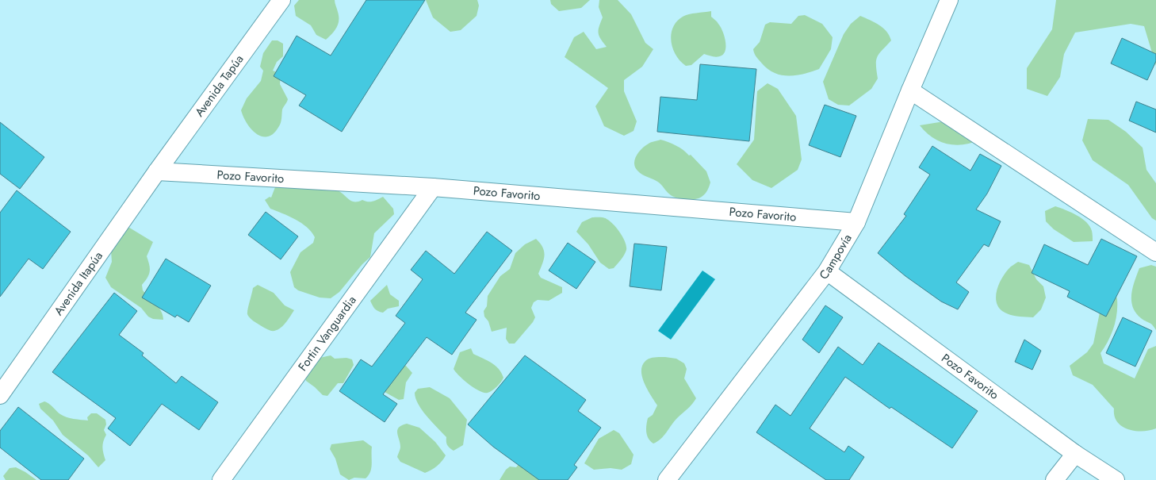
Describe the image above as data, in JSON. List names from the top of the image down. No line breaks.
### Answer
{"streets":{"street":["Avenida Tapúa","Pozo Favorito","Campovía","Avenida Itapúa","Fortin Vanguardia"]},"crossings":[["Avenida Tapúa","Pozo Favorito"],["Avenida Tapúa","Avenida Itapúa"],["Pozo Favorito","Campovía"],["Pozo Favorito","Avenida Itapúa"],["Pozo Favorito","Fortin Vanguardia"]]}
